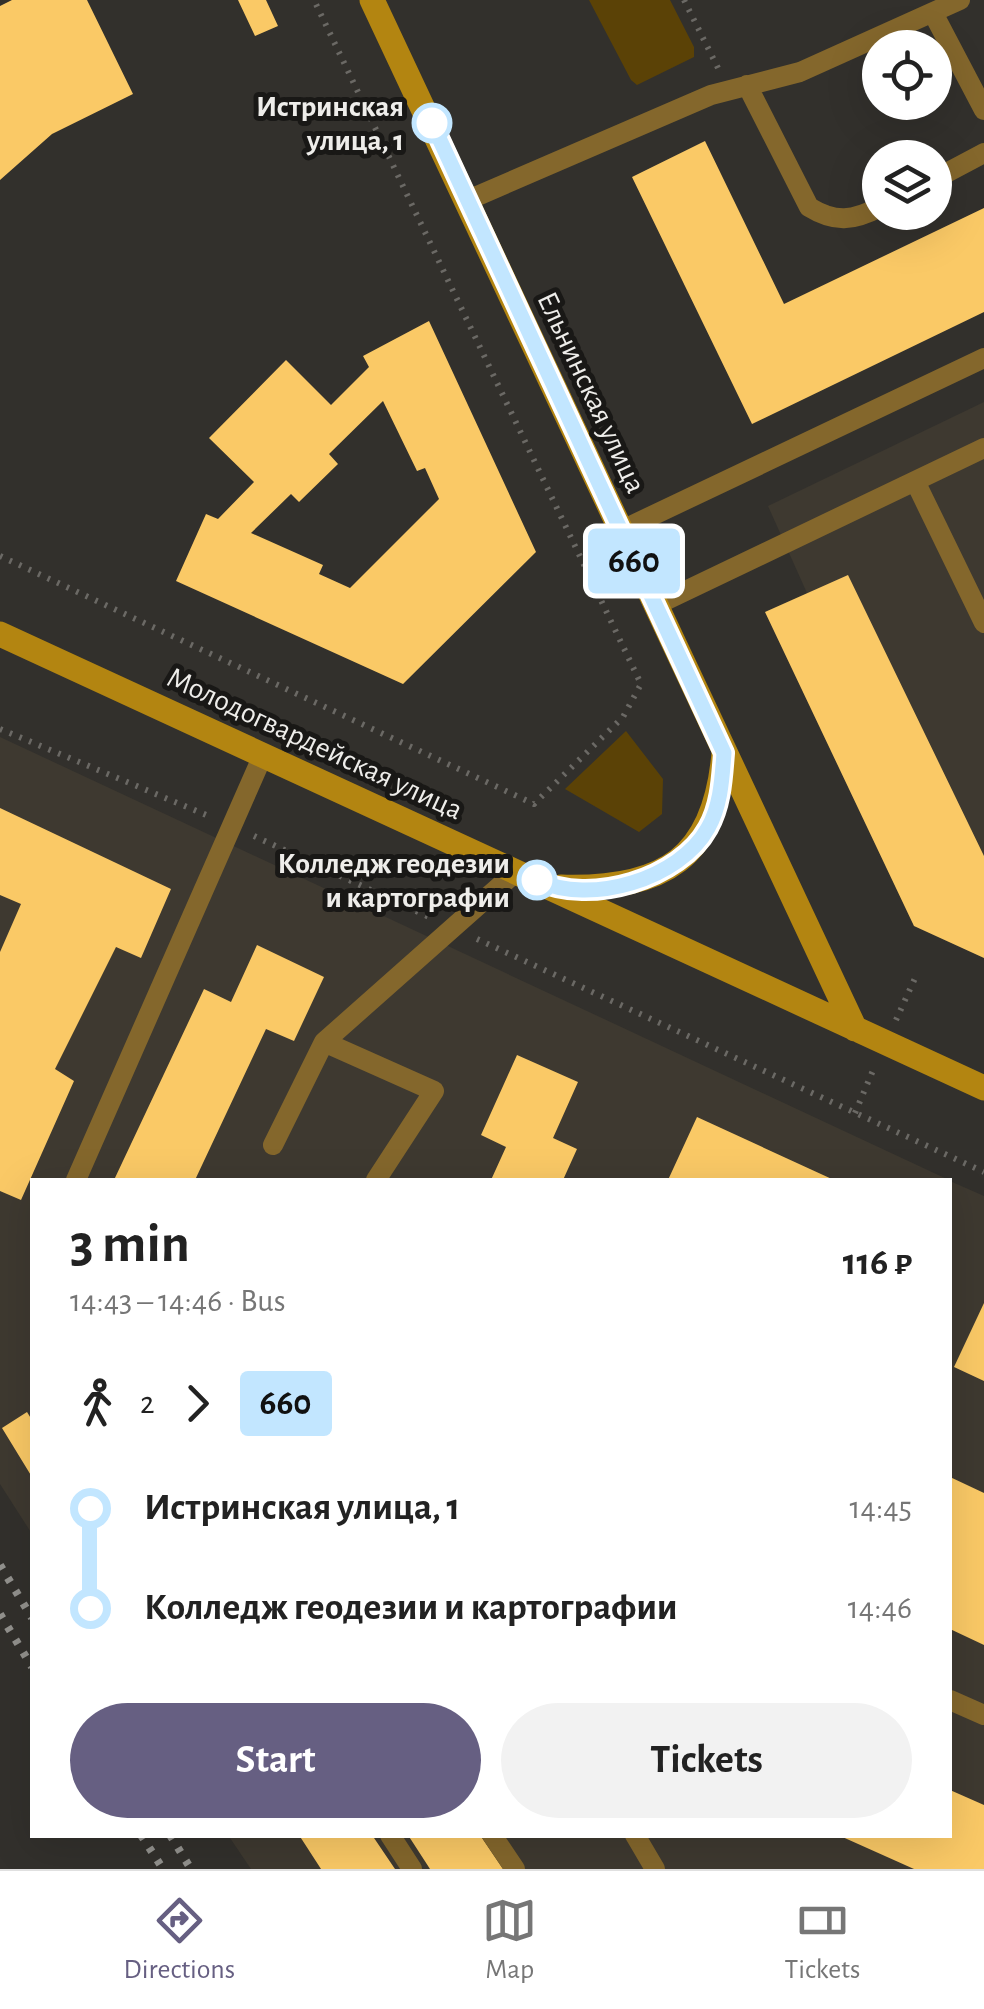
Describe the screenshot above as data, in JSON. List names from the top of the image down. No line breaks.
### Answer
{"streets":{"street":["Ельнинская улица","Молодогвардейская улица"]},"crossings":[["Ельнинская улица","Молодогвардейская улица"]],"places":["Истринская улица, 1","Колледж геодезии и картографии"],"lines":["bus line 660"],"page":{"on_map":"660","heading":["3 min","14:43 – 14:46 · Bus","116 ₽"],"legs":["2","660"],"list":[{"name":"Истринская улица, 1","value":"14:45"},{"name":"Колледж геодезии и картографии","value":"14:46"}],"buttons":["Start","Tickets"],"tabs":["Directions","Map","Tickets"]}}
